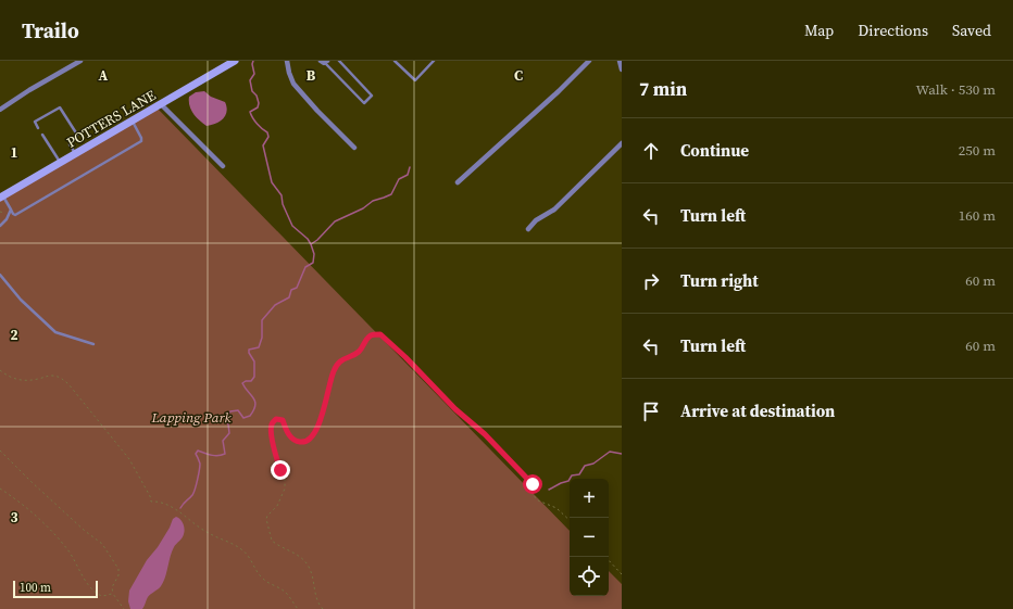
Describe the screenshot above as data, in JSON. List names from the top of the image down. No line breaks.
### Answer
{"streets":{"main road":["POTTERS LANE"]},"parks":["Lapping Park"],"scale_bar":"100 m","page":{"header":"Trailo","nav":["Map","Directions","Saved"],"heading":["7 min","Walk · 530 m"],"list":[["Continue","250 m"],["Turn left","160 m"],["Turn right","60 m"],["Turn left","60 m"],"Arrive at destination"],"map_buttons":["+","−"],"scale":"100 m"},"grid":{"columns":["A","B","C"],"rows":["1","2","3"]}}
